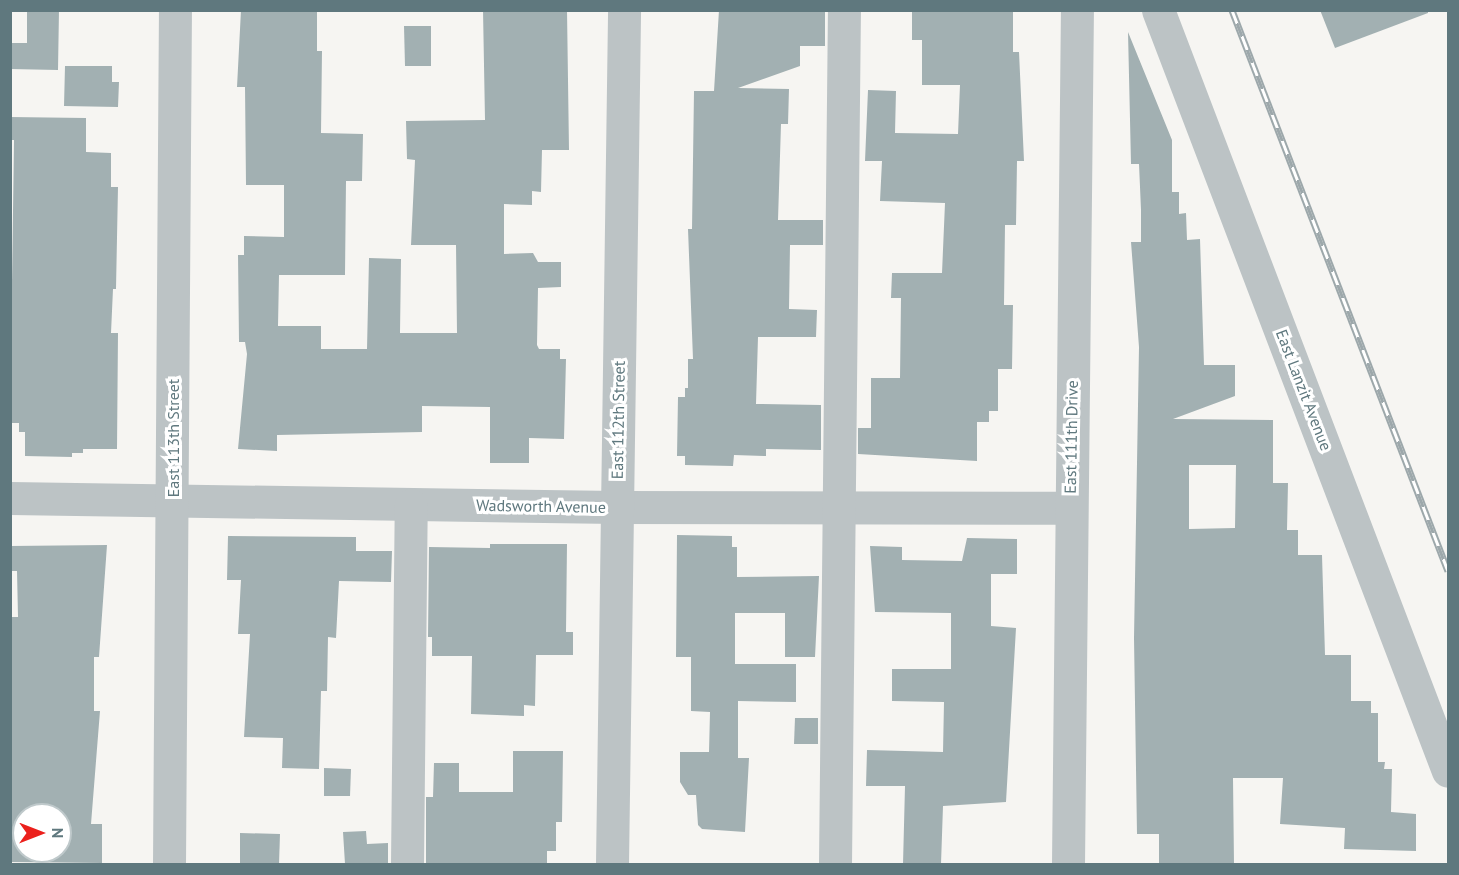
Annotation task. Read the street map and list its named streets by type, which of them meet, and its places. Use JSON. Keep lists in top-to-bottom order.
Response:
{
  "streets": {
    "street": [
      "East Lanzit Avenue",
      "East 112th Street",
      "East 111th Drive",
      "East 113th Street",
      "Wadsworth Avenue"
    ]
  },
  "crossings": [
    ["East 112th Street", "Wadsworth Avenue"],
    ["East 111th Drive", "Wadsworth Avenue"],
    ["East 113th Street", "Wadsworth Avenue"]
  ],
  "north": "right"
}
